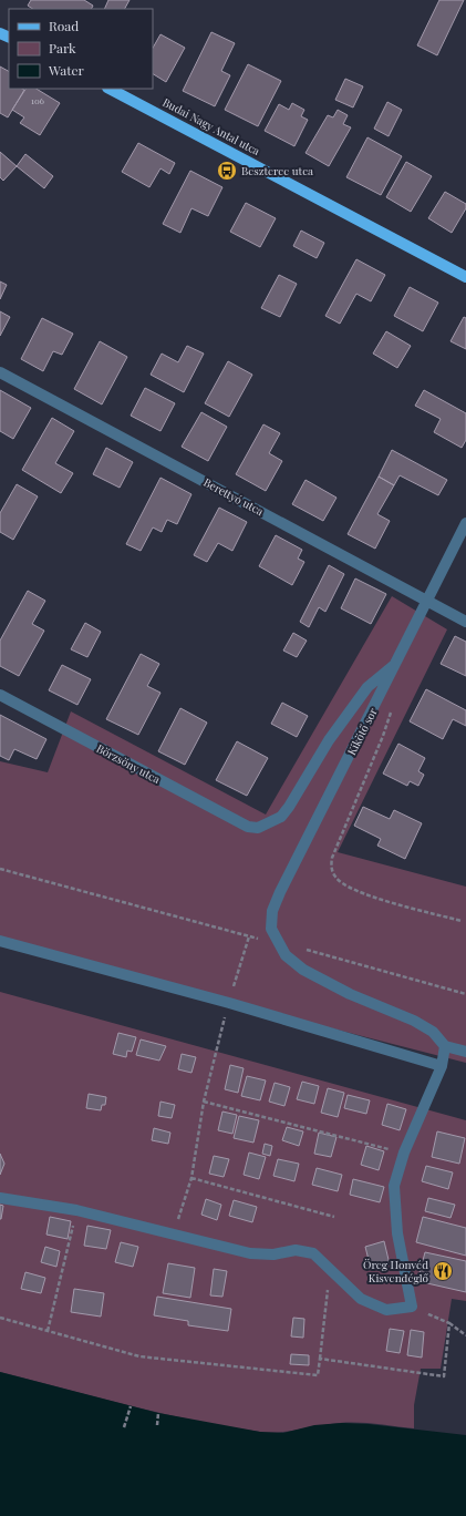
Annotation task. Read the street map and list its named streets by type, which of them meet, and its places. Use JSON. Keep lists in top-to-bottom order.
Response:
{
  "streets": {
    "main road": ["Budai Nagy Antal utca"],
    "street": ["Berettyó utca", "Kikötő sor", "Börzsöny utca"]
  },
  "crossings": [
    ["Berettyó utca", "Kikötő sor"],
    ["Kikötő sor", "Börzsöny utca"]
  ],
  "places": {
    "bus stop": ["Beszterce utca"],
    "restaurant": ["Öreg Honvéd Kisvendéglő"]
  },
  "house_numbers": ["106"],
  "legend": ["Road", "Park", "Water"]
}
